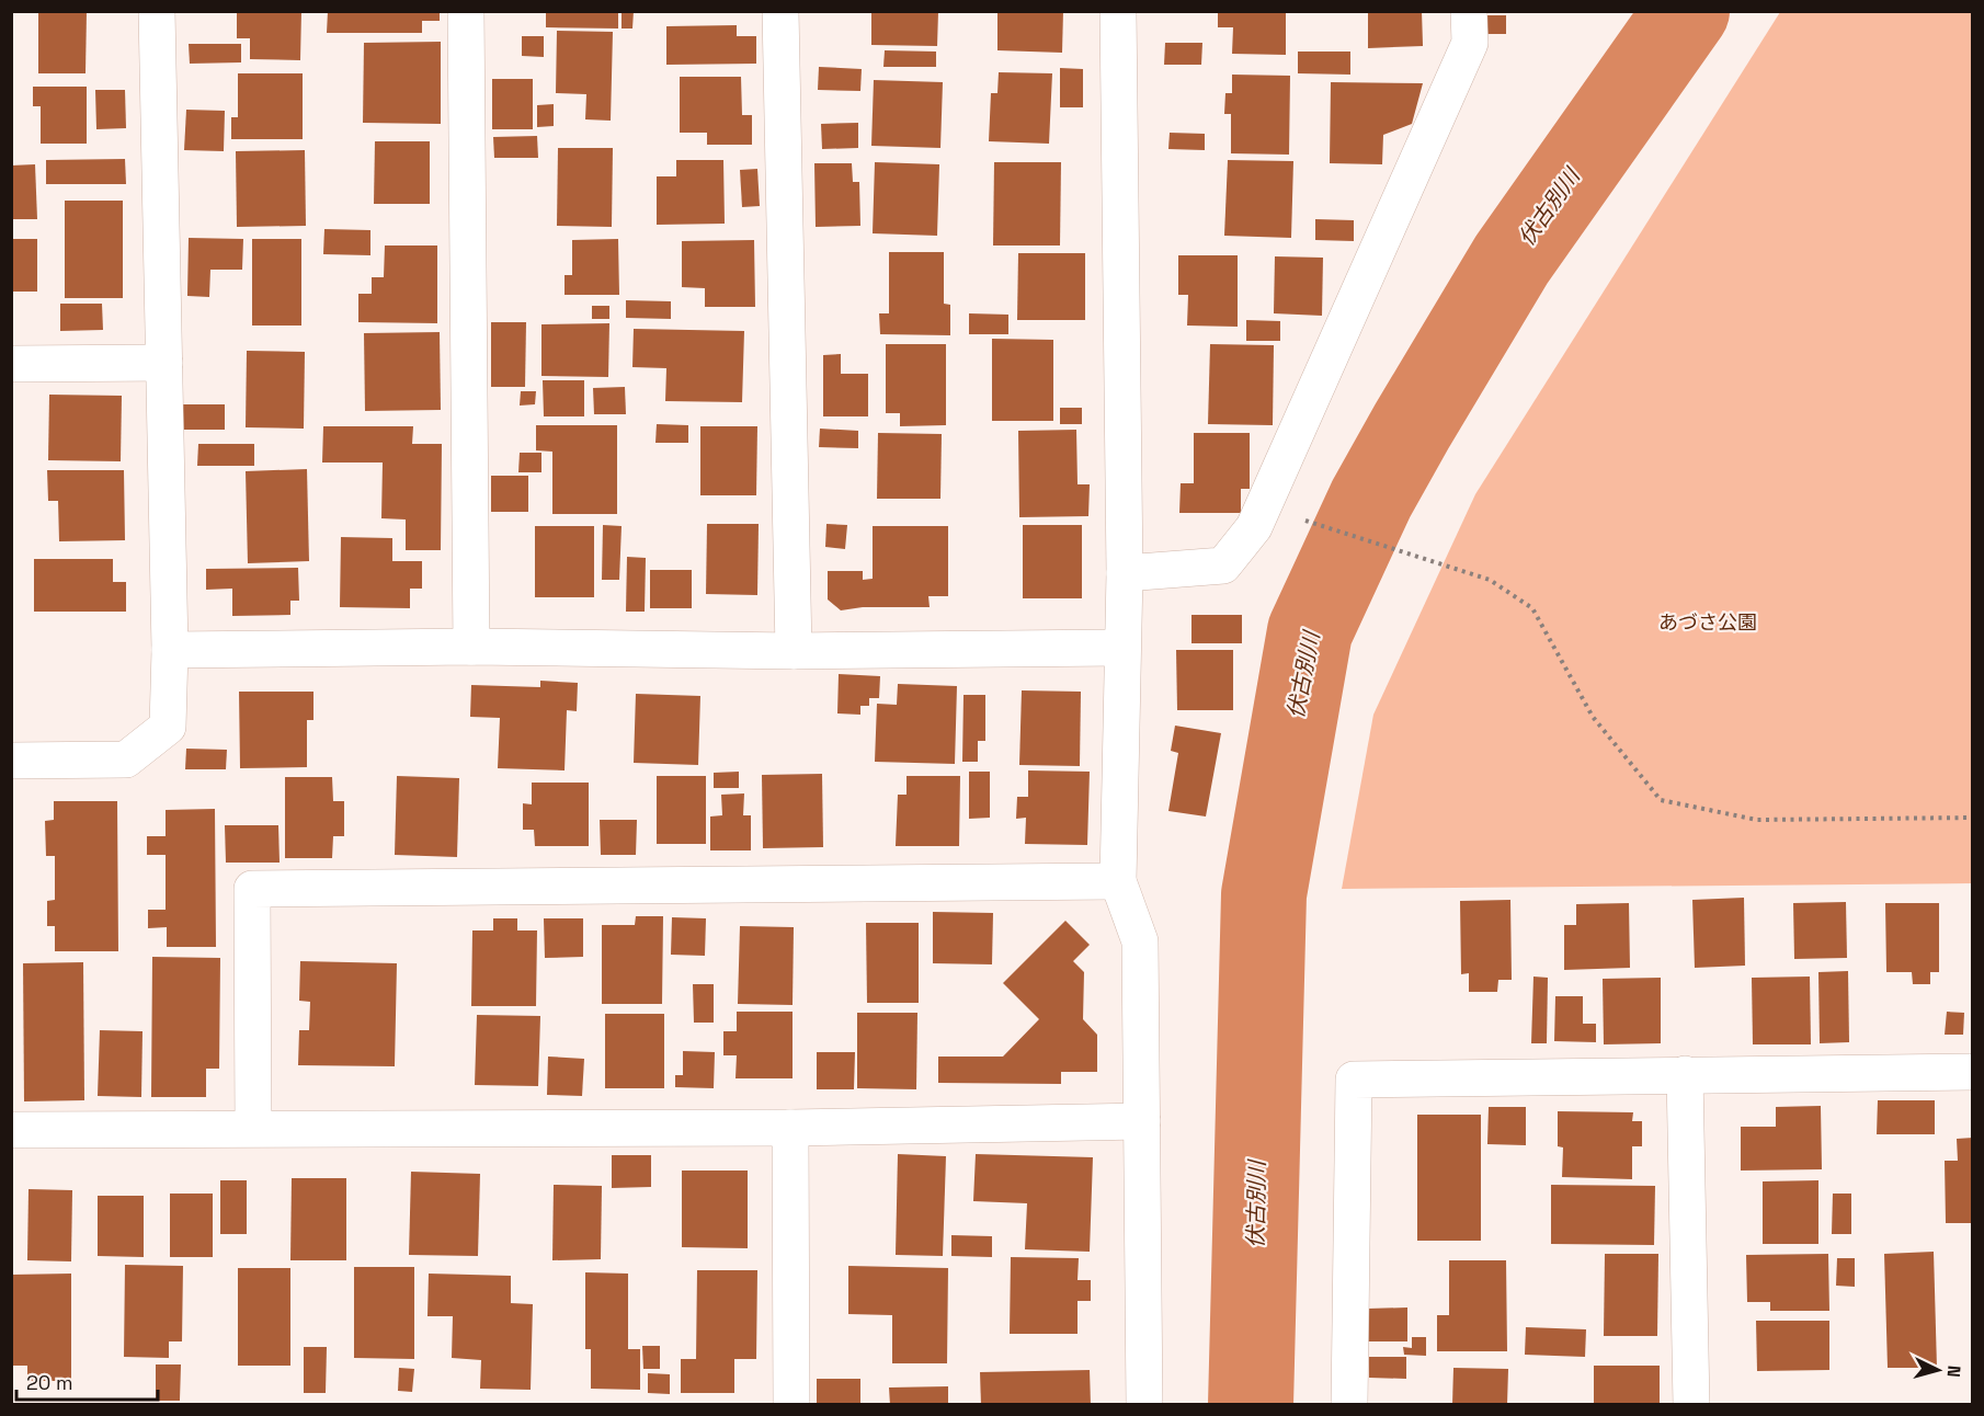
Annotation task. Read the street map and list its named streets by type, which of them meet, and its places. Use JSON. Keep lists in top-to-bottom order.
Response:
{
  "water": ["伏古別川"],
  "parks": ["あづさ公園"],
  "scale_bar": "20 m",
  "north": "right"
}
